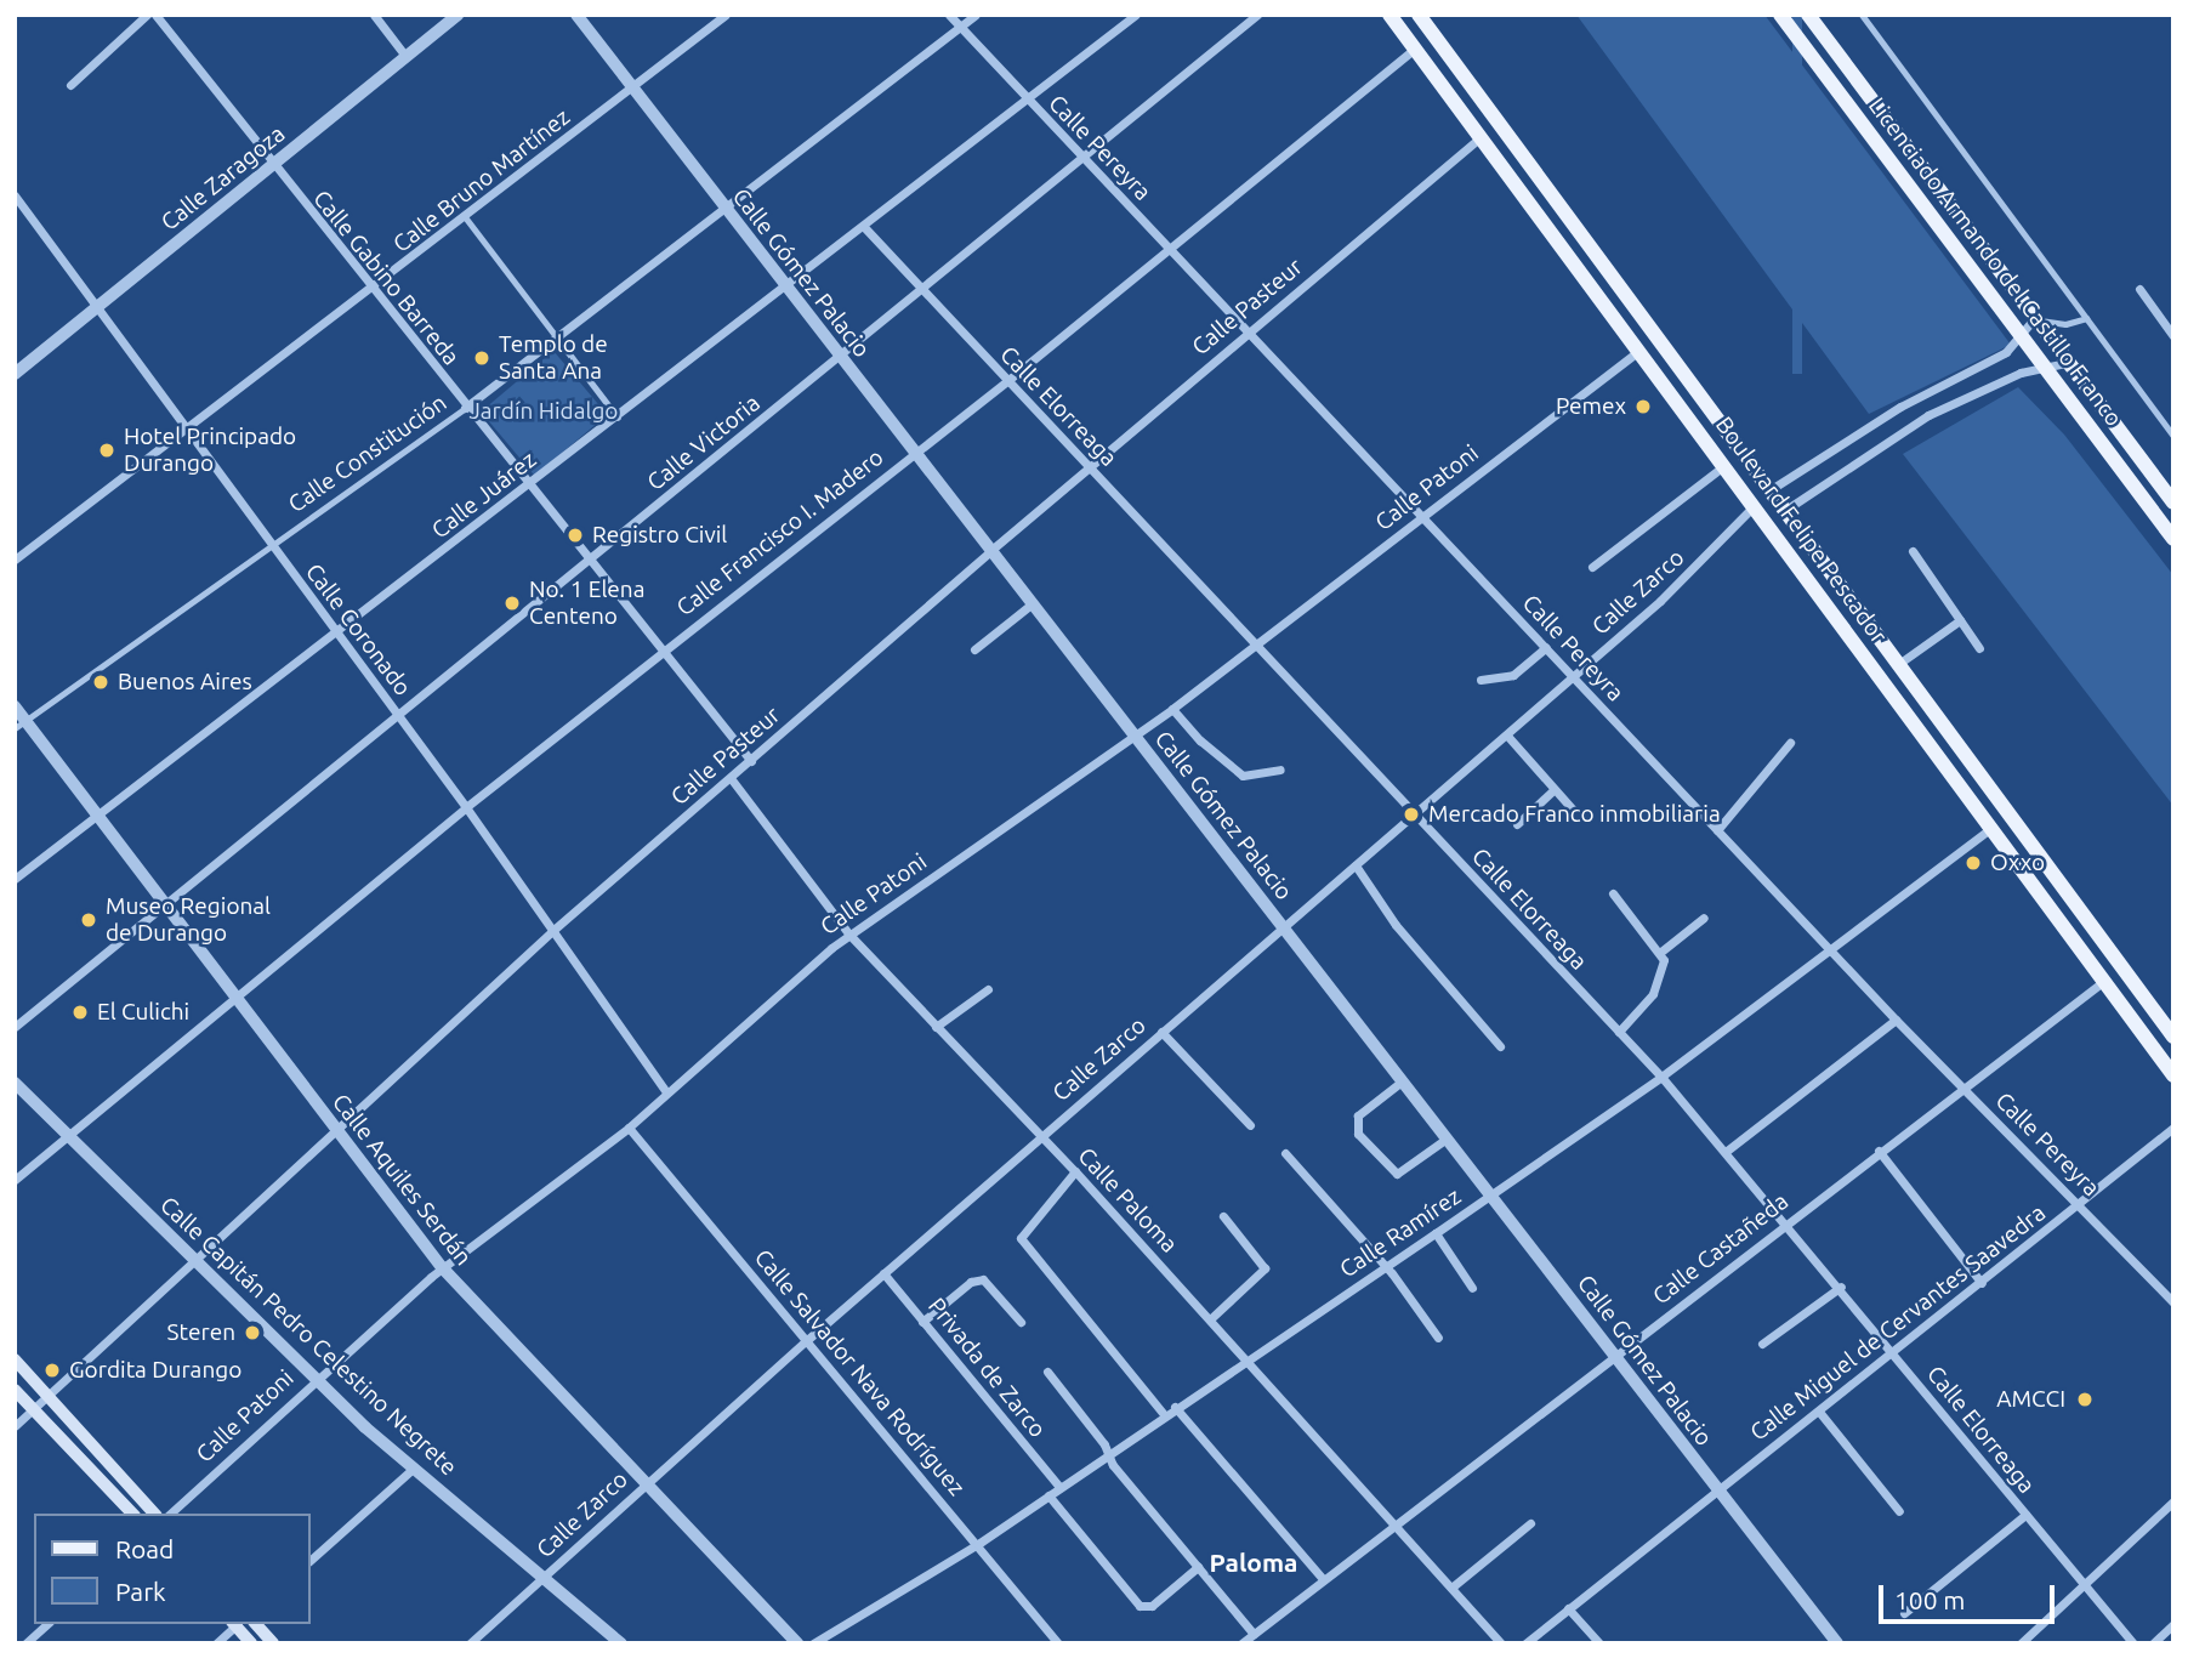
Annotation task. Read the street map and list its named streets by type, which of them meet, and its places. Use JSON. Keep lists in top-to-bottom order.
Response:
{
  "streets": {
    "main road": ["Licenciado Armando del Castillo Franco", "Boulevard Felipe Pescador"],
    "street": [
      "Calle Pereyra",
      "Calle Zaragoza",
      "Calle Bruno Martínez",
      "Calle Gómez Palacio",
      "Calle Gabino Barreda",
      "Calle Pasteur",
      "Calle Elorreaga",
      "Calle Victoria",
      "Calle Constitución",
      "Calle Patoni",
      "Calle Juárez",
      "Calle Francisco I. Madero",
      "Calle Zarco",
      "Calle Coronado",
      "Calle Aquiles Serdán",
      "Calle Paloma",
      "Calle Ramírez",
      "Calle Castañeda",
      "Calle Miguel de Cervantes Saavedra",
      "Calle Capitán Pedro Celestino Negrete",
      "Privada de Zarco",
      "Calle Salvador Nava Rodríguez"
    ]
  },
  "crossings": [
    ["Calle Pereyra", "Calle Pasteur"],
    ["Calle Pereyra", "Calle Victoria"],
    ["Calle Pereyra", "Calle Constitución"],
    ["Calle Pereyra", "Calle Patoni"],
    ["Calle Pereyra", "Calle Juárez"],
    ["Calle Pereyra", "Calle Francisco I. Madero"],
    ["Calle Pereyra", "Calle Zarco"],
    ["Calle Pereyra", "Calle Ramírez"],
    ["Calle Pereyra", "Calle Castañeda"],
    ["Calle Pereyra", "Calle Miguel de Cervantes Saavedra"],
    ["Calle Zaragoza", "Calle Gabino Barreda"],
    ["Calle Zaragoza", "Calle Coronado"],
    ["Calle Bruno Martínez", "Calle Gómez Palacio"],
    ["Calle Bruno Martínez", "Calle Gabino Barreda"],
    ["Calle Bruno Martínez", "Calle Coronado"],
    ["Calle Gómez Palacio", "Calle Pasteur"],
    ["Calle Gómez Palacio", "Calle Victoria"],
    ["Calle Gómez Palacio", "Calle Constitución"],
    ["Calle Gómez Palacio", "Calle Patoni"],
    ["Calle Gómez Palacio", "Calle Juárez"],
    ["Calle Gómez Palacio", "Calle Francisco I. Madero"],
    ["Calle Gómez Palacio", "Calle Zarco"],
    ["Calle Gómez Palacio", "Calle Ramírez"],
    ["Calle Gómez Palacio", "Calle Castañeda"],
    ["Calle Gómez Palacio", "Calle Miguel de Cervantes Saavedra"],
    ["Calle Gabino Barreda", "Calle Pasteur"],
    ["Calle Gabino Barreda", "Calle Victoria"],
    ["Calle Gabino Barreda", "Calle Constitución"],
    ["Calle Gabino Barreda", "Calle Juárez"],
    ["Calle Gabino Barreda", "Calle Francisco I. Madero"],
    ["Calle Pasteur", "Calle Elorreaga"],
    ["Calle Pasteur", "Boulevard Felipe Pescador"],
    ["Calle Pasteur", "Calle Coronado"],
    ["Calle Pasteur", "Calle Aquiles Serdán"],
    ["Calle Pasteur", "Calle Paloma"],
    ["Calle Pasteur", "Calle Capitán Pedro Celestino Negrete"],
    ["Calle Elorreaga", "Calle Victoria"],
    ["Calle Elorreaga", "Calle Patoni"],
    ["Calle Elorreaga", "Calle Juárez"],
    ["Calle Elorreaga", "Calle Francisco I. Madero"],
    ["Calle Elorreaga", "Calle Zarco"],
    ["Calle Elorreaga", "Calle Ramírez"],
    ["Calle Elorreaga", "Calle Castañeda"],
    ["Calle Elorreaga", "Calle Miguel de Cervantes Saavedra"],
    ["Calle Victoria", "Calle Coronado"],
    ["Calle Victoria", "Calle Aquiles Serdán"],
    ["Calle Constitución", "Calle Coronado"],
    ["Calle Constitución", "Calle Aquiles Serdán"],
    ["Calle Patoni", "Boulevard Felipe Pescador"],
    ["Calle Patoni", "Calle Coronado"],
    ["Calle Patoni", "Calle Aquiles Serdán"],
    ["Calle Patoni", "Calle Paloma"],
    ["Calle Patoni", "Calle Capitán Pedro Celestino Negrete"],
    ["Calle Patoni", "Calle Salvador Nava Rodríguez"],
    ["Calle Juárez", "Calle Coronado"],
    ["Calle Juárez", "Calle Aquiles Serdán"],
    ["Boulevard Felipe Pescador", "Calle Francisco I. Madero"],
    ["Boulevard Felipe Pescador", "Calle Zarco"],
    ["Boulevard Felipe Pescador", "Calle Ramírez"],
    ["Boulevard Felipe Pescador", "Calle Castañeda"],
    ["Calle Francisco I. Madero", "Calle Coronado"],
    ["Calle Francisco I. Madero", "Calle Aquiles Serdán"],
    ["Calle Francisco I. Madero", "Calle Capitán Pedro Celestino Negrete"],
    ["Calle Zarco", "Calle Aquiles Serdán"],
    ["Calle Zarco", "Calle Paloma"],
    ["Calle Zarco", "Calle Capitán Pedro Celestino Negrete"],
    ["Calle Zarco", "Privada de Zarco"],
    ["Calle Zarco", "Calle Salvador Nava Rodríguez"],
    ["Calle Paloma", "Calle Ramírez"],
    ["Calle Paloma", "Calle Castañeda"],
    ["Calle Ramírez", "Privada de Zarco"],
    ["Calle Ramírez", "Calle Salvador Nava Rodríguez"]
  ],
  "districts": ["Paloma"],
  "parks": ["Jardín Hidalgo"],
  "places": [
    "Templo de Santa Ana",
    "Pemex",
    "Hotel Principado Durango",
    "Registro Civil",
    "No. 1 Elena Centeno",
    "Buenos Aires",
    "Mercado Franco inmobiliaria",
    "Oxxo",
    "Museo Regional de Durango",
    "El Culichi",
    "Steren",
    "Gordita Durango",
    "AMCCI"
  ],
  "legend": ["Road", "Park"],
  "scale_bar": "100 m"
}
